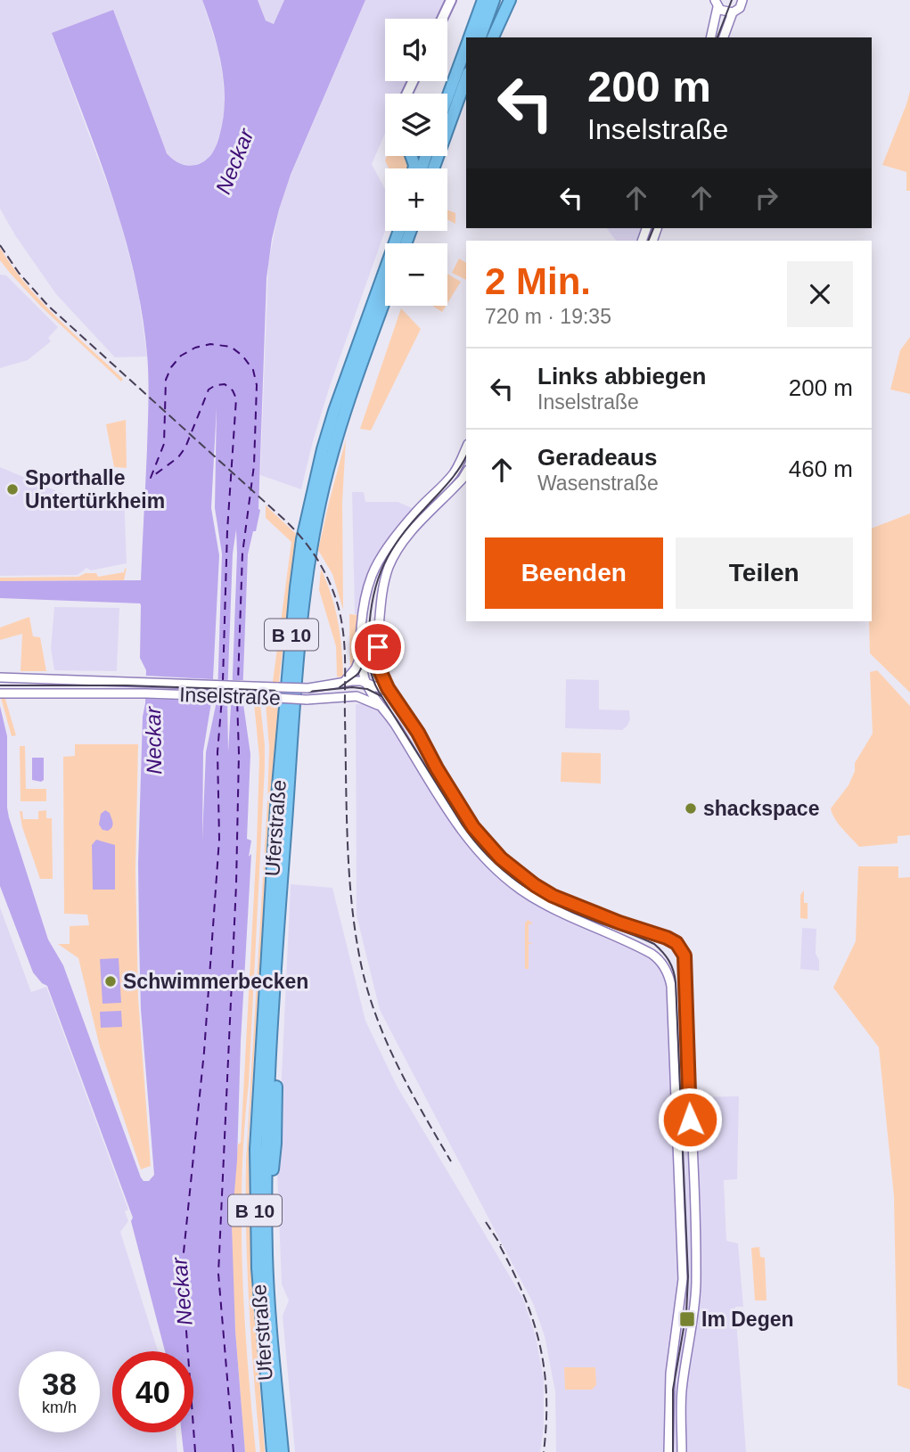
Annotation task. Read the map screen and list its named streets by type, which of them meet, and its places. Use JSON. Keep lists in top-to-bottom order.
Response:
{
  "streets": {
    "highway": ["B 10", "Uferstraße"],
    "street": ["Inselstraße"]
  },
  "water": ["Neckar"],
  "places": {
    "other": ["Sporthalle Untertürkheim", "shackspace", "Schwimmerbecken"],
    "transit": ["Im Degen"]
  },
  "page": {
    "map_buttons": ["+", "−"],
    "turn": ["200 m", "Inselstraße"],
    "heading": ["2 Min.", "720 m · 19:35"],
    "list": [
      {
        "name": "Links abbiegen",
        "note": "Inselstraße",
        "value": "200 m"
      },
      {
        "name": "Geradeaus",
        "note": "Wasenstraße",
        "value": "460 m"
      }
    ],
    "buttons": ["Beenden", "Teilen"],
    "speed": "38 km/h",
    "limit": "40"
  }
}
